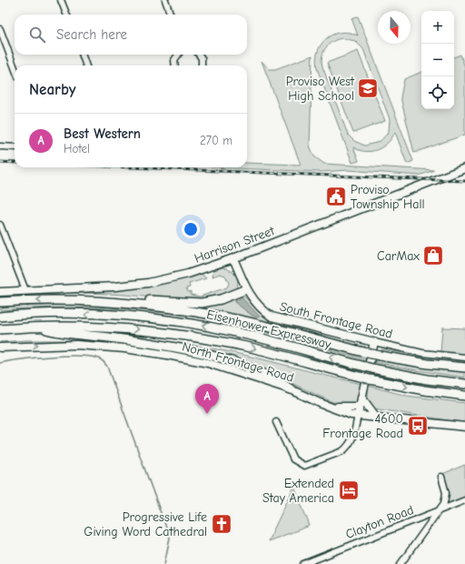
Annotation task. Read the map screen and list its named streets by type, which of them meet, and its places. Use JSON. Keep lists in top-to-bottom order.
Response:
{
  "streets": {
    "highway": ["Eisenhower Expressway"],
    "main road": ["Harrison Street", "South Frontage Road", "North Frontage Road"],
    "street": ["Clayton Road"]
  },
  "crossings": [
    ["Harrison Street", "South Frontage Road"]
  ],
  "one_way": ["North Frontage Road"],
  "places": {
    "school or university": ["Proviso West High School"],
    "public building": ["Proviso Township Hall"],
    "shop": ["CarMax"],
    "bus stop": ["4600 Frontage Road"],
    "hotel": ["Extended Stay America"],
    "church": ["Progressive Life Giving Word Cathedral"]
  },
  "north": "bottom",
  "page": {
    "map_buttons": ["+", "−"],
    "search": "Search here",
    "heading": "Nearby",
    "list": [
      {
        "mark": "A",
        "name": "Best Western",
        "note": "Hotel",
        "value": "270 m"
      }
    ],
    "pins": "A"
  }
}
